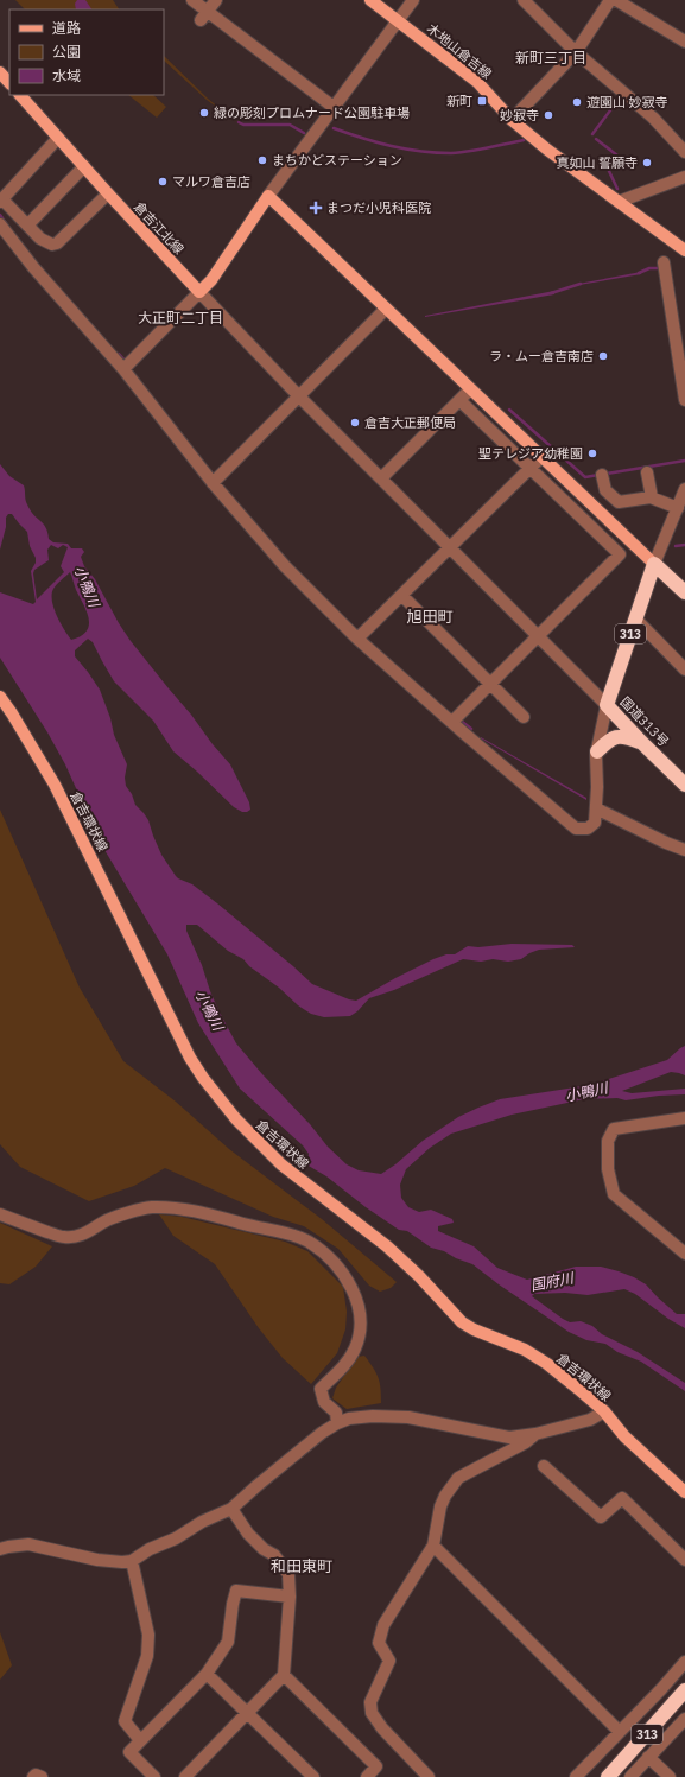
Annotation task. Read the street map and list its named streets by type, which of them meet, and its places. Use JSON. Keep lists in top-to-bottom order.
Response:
{
  "streets": {
    "highway": ["313", "国道313号"],
    "main road": ["木地山倉吉線", "倉吉江北線", "倉吉環状線"]
  },
  "districts": [
    "新町三丁目",
    "大正町二丁目",
    "旭田町",
    "和田東町"
  ],
  "water": ["小鴨川", "国府川"],
  "places": {
    "transit": ["新町"],
    "other": [
      "遊園山 妙寂寺",
      "緑の彫刻プロムナード公園駐車場",
      "妙寂寺",
      "まちかどステーション",
      "真如山 誓願寺",
      "マルワ倉吉店",
      "ラ・ムー倉吉南店",
      "倉吉大正郵便局",
      "聖テレジア幼稚園"
    ],
    "health": ["まつだ小児科医院"]
  },
  "legend": ["道路", "公園", "水域"]
}
